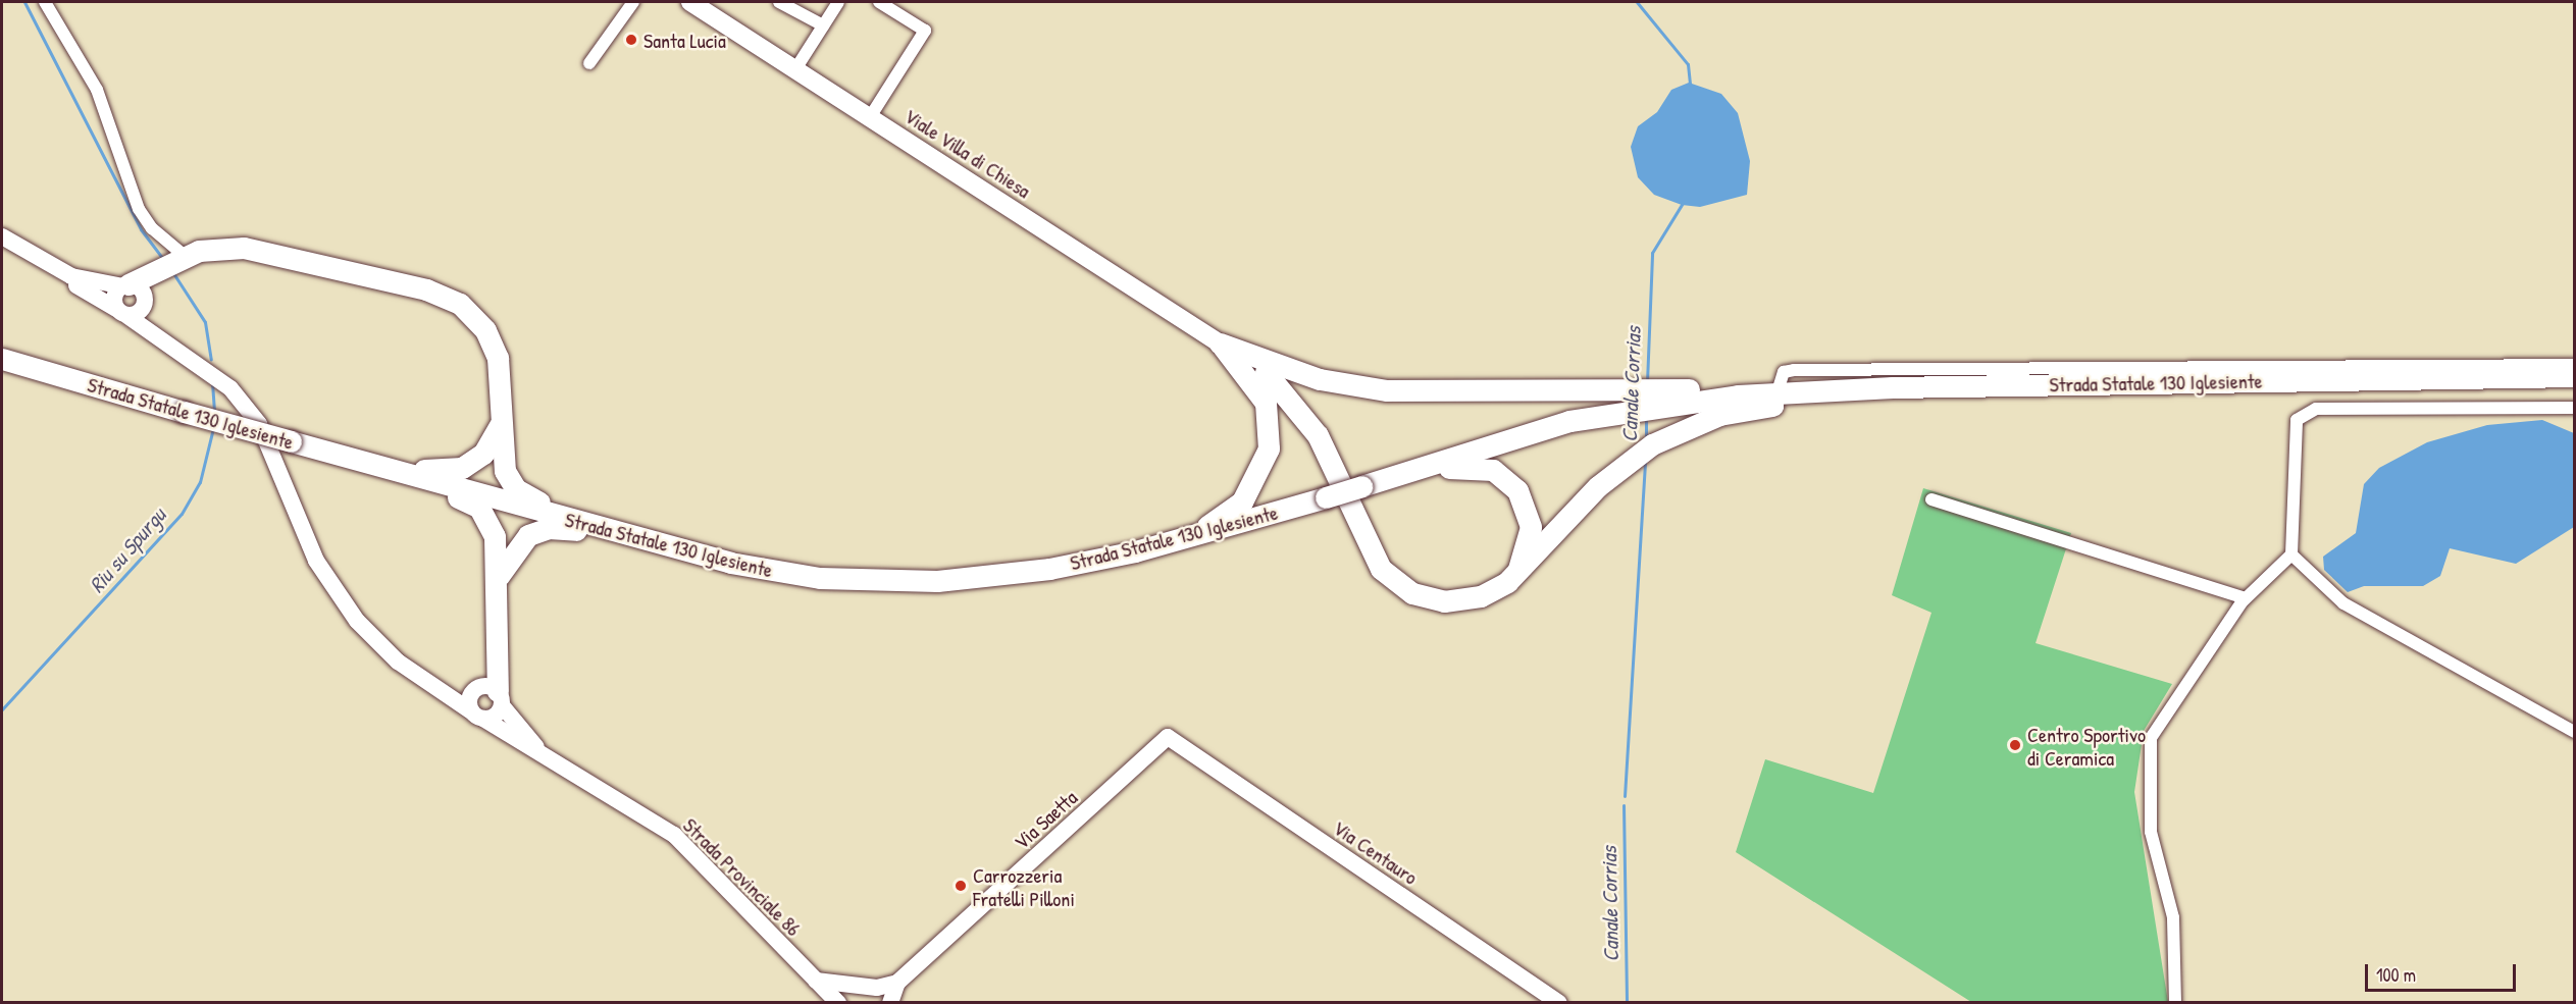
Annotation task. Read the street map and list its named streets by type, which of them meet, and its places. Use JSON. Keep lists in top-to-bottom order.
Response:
{
  "streets": {
    "highway": ["Strada Statale 130 Iglesiente"],
    "main road": ["Viale Villa di Chiesa"],
    "street": ["Via Saetta", "Via Centauro", "Strada Provinciale 86"]
  },
  "crossings": [
    ["Via Saetta", "Via Centauro"],
    ["Via Saetta", "Strada Provinciale 86"]
  ],
  "water": ["Canale Corrias", "Riu su Spurgu"],
  "places": ["Santa Lucia", "Centro Sportivo di Ceramica", "Carrozzeria Fratelli Pilloni"],
  "scale_bar": "100 m"
}
